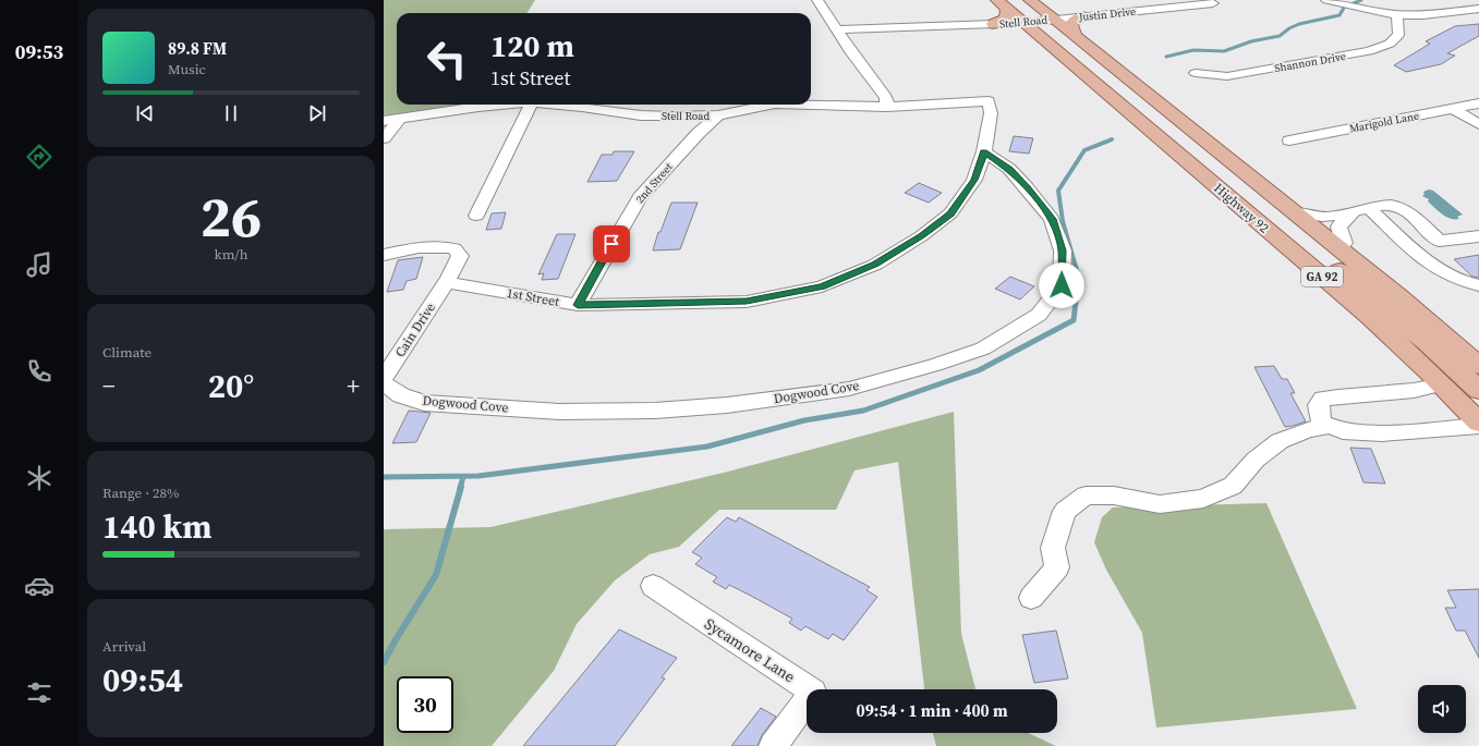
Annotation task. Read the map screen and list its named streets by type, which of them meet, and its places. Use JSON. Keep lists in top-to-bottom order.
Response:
{
  "streets": {
    "main road": ["Highway 92", "GA 92"],
    "street": [
      "Justin Drive",
      "Stell Road",
      "Shannon Drive",
      "Marigold Lane",
      "2nd Street",
      "1st Street",
      "Cain Drive",
      "Dogwood Cove",
      "Sycamore Lane"
    ]
  },
  "crossings": [
    ["Justin Drive", "Stell Road"],
    ["Justin Drive", "GA 92"],
    ["Stell Road", "2nd Street"],
    ["Stell Road", "Highway 92"],
    ["Stell Road", "GA 92"],
    ["Stell Road", "1st Street"],
    ["2nd Street", "1st Street"],
    ["Highway 92", "GA 92"],
    ["1st Street", "Cain Drive"],
    ["1st Street", "Dogwood Cove"]
  ],
  "page": {
    "tabs": "09:53",
    "turn": ["120 m", "1st Street"],
    "song": ["89.8 FM", "Music"],
    "tile": [
      ["26", "km/h"],
      "Climate",
      ["Range · 28%", "140 km"],
      ["Arrival", "09:54"]
    ],
    "heat": ["−", "20°", "+"],
    "limit": "30",
    "trip": "09:54 · 1 min · 400 m"
  }
}
